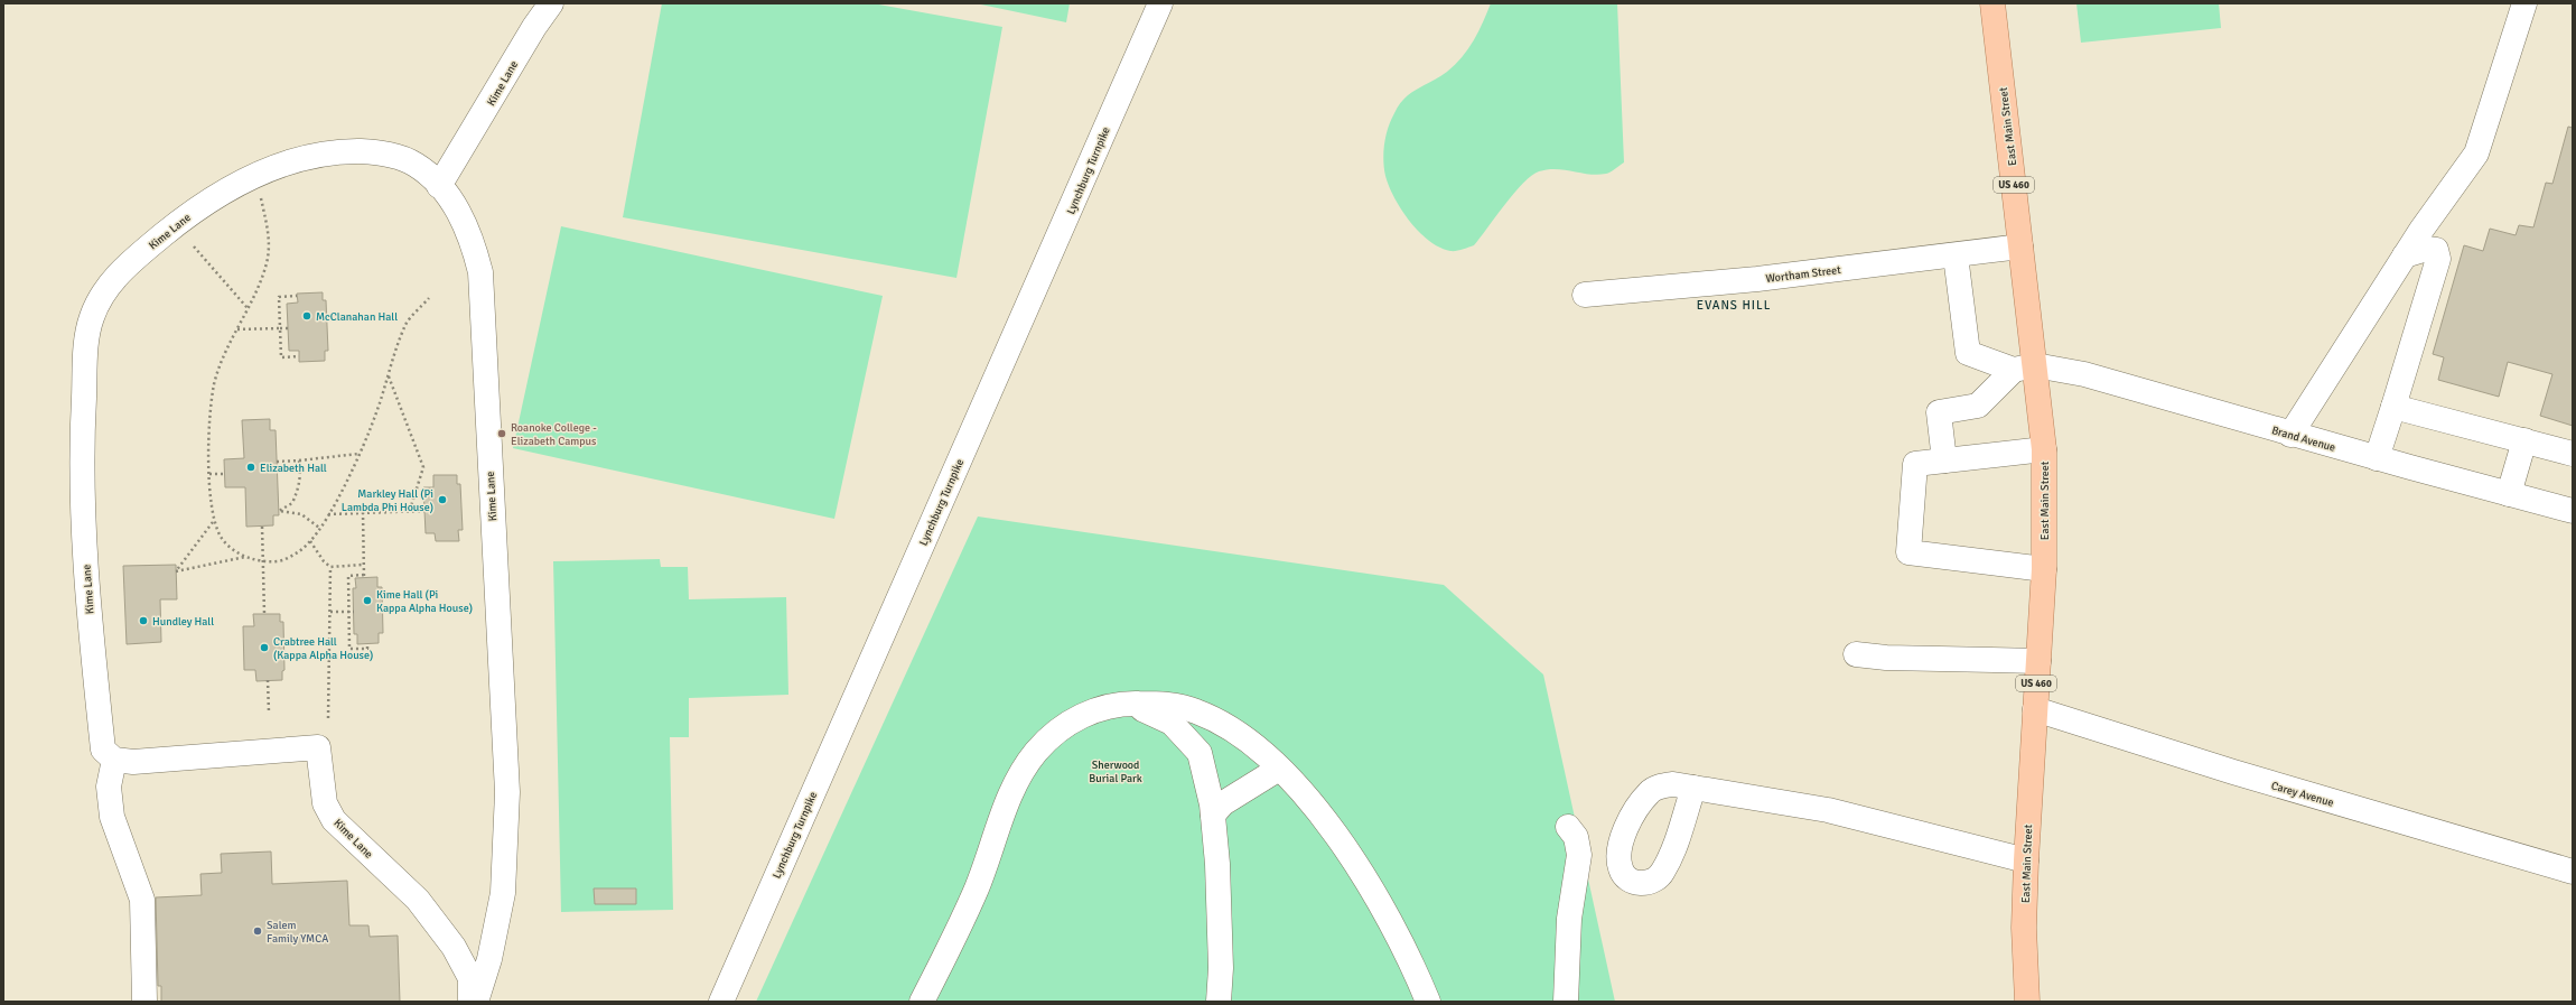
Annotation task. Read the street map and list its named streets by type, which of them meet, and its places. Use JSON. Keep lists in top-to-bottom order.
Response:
{
  "streets": {
    "main road": ["East Main Street", "US 460"],
    "street": [
      "Kime Lane",
      "Lynchburg Turnpike",
      "Wortham Street",
      "Brand Avenue",
      "Carey Avenue"
    ]
  },
  "crossings": [
    ["East Main Street", "Wortham Street"],
    ["East Main Street", "Brand Avenue"],
    ["East Main Street", "Carey Avenue"],
    ["Wortham Street", "Brand Avenue"]
  ],
  "districts": ["EVANS HILL"],
  "parks": ["Sherwood Burial Park"],
  "places": [
    "McClanahan Hall",
    "Roanoke College - Elizabeth Campus",
    "Elizabeth Hall",
    "Markley Hall (Pi Lambda Phi House)",
    "Kime Hall (Pi Kappa Alpha House)",
    "Hundley Hall",
    "Crabtree Hall (Kappa Alpha House)",
    "Salem Family YMCA"
  ]
}
